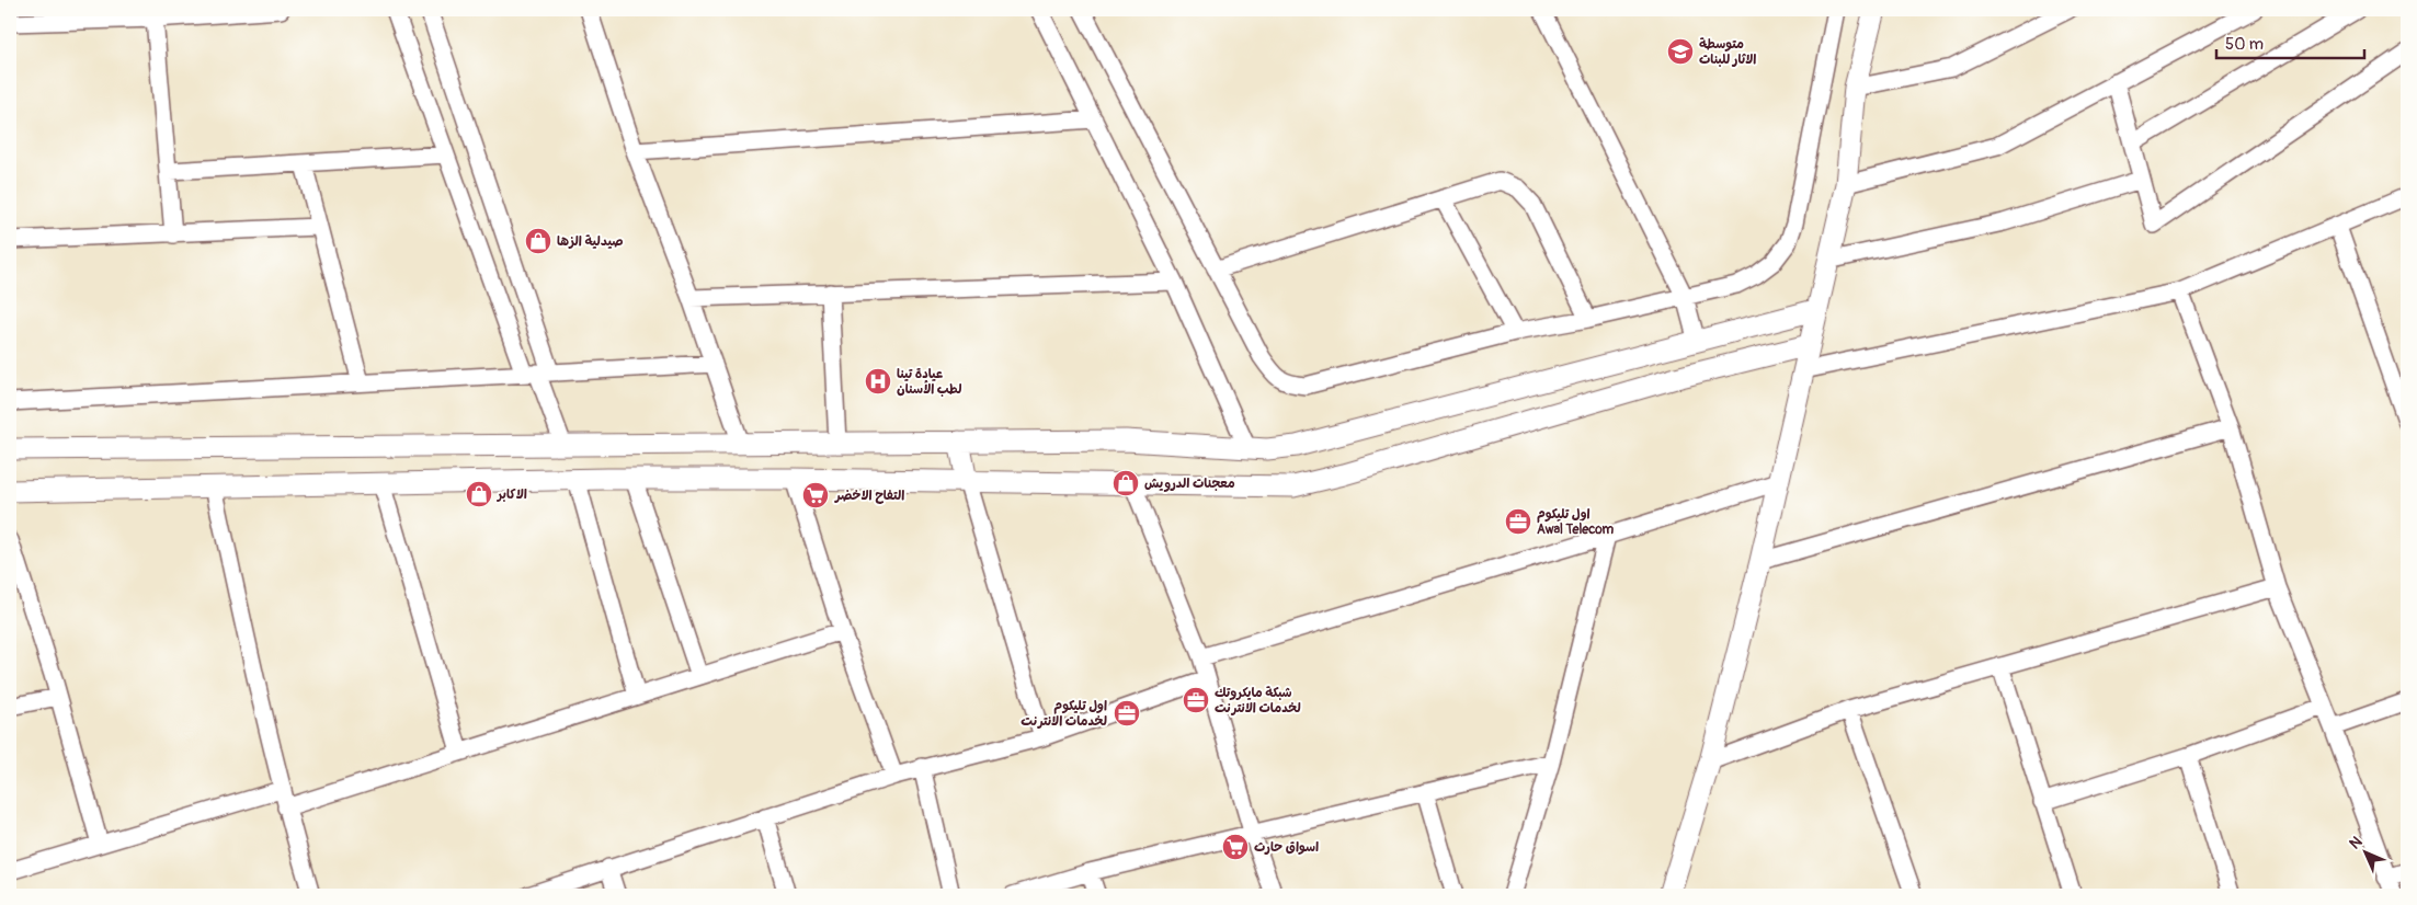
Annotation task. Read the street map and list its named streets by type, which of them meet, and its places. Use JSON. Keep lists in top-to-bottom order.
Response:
{
  "places": {
    "school or university": ["متوسطة الاثار للبنات"],
    "shop": ["صيدلية الزها", "معجنات الدرويش", "الاكابر"],
    "hospital": ["عيادة تينا لطب الأسنان"],
    "supermarket": ["التفاح الاخضر", "اسواق حارث"],
    "office": ["اول تليكوم Awal Telecom", "شبكة مايكروتك لخدمات الانترنت", "اول تليكوم لخدمات الانترنت"]
  },
  "scale_bar": "50 m",
  "north": "top left"
}
